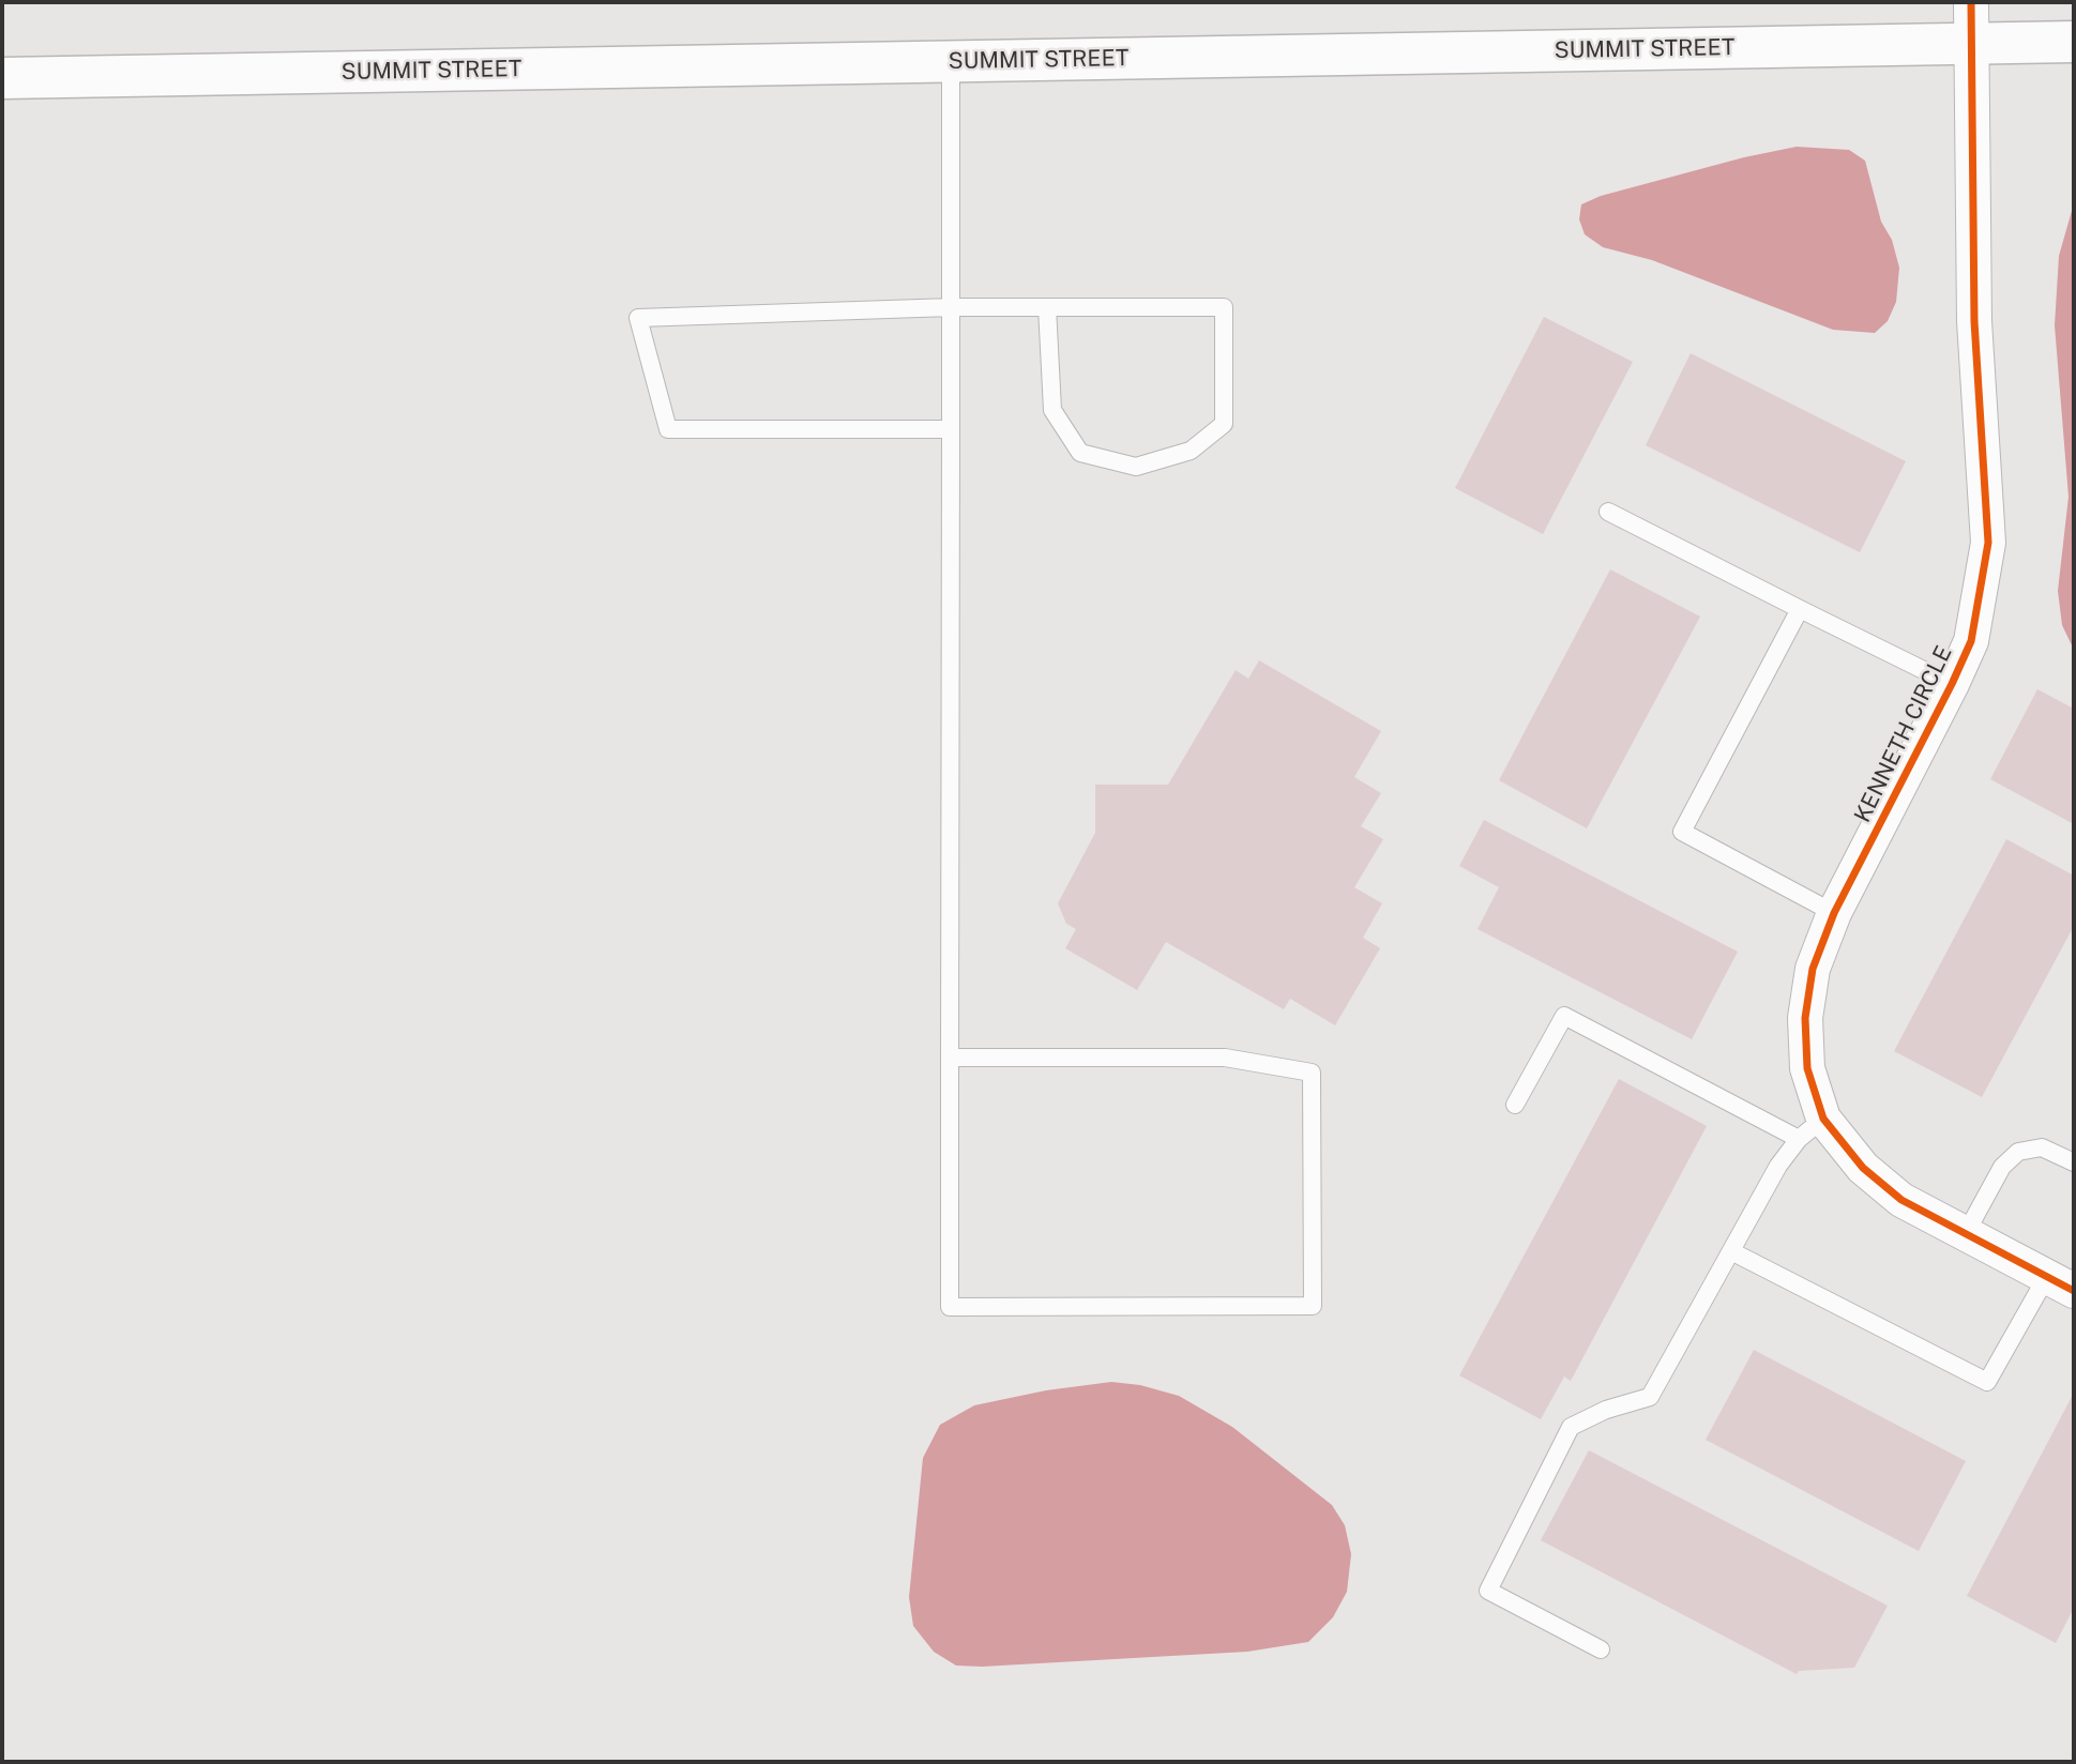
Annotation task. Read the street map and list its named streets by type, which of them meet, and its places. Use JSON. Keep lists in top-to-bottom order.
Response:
{
  "streets": {
    "main road": ["SUMMIT STREET"],
    "street": ["KENNETH CIRCLE"]
  },
  "crossings": [
    ["SUMMIT STREET", "KENNETH CIRCLE"]
  ]
}
